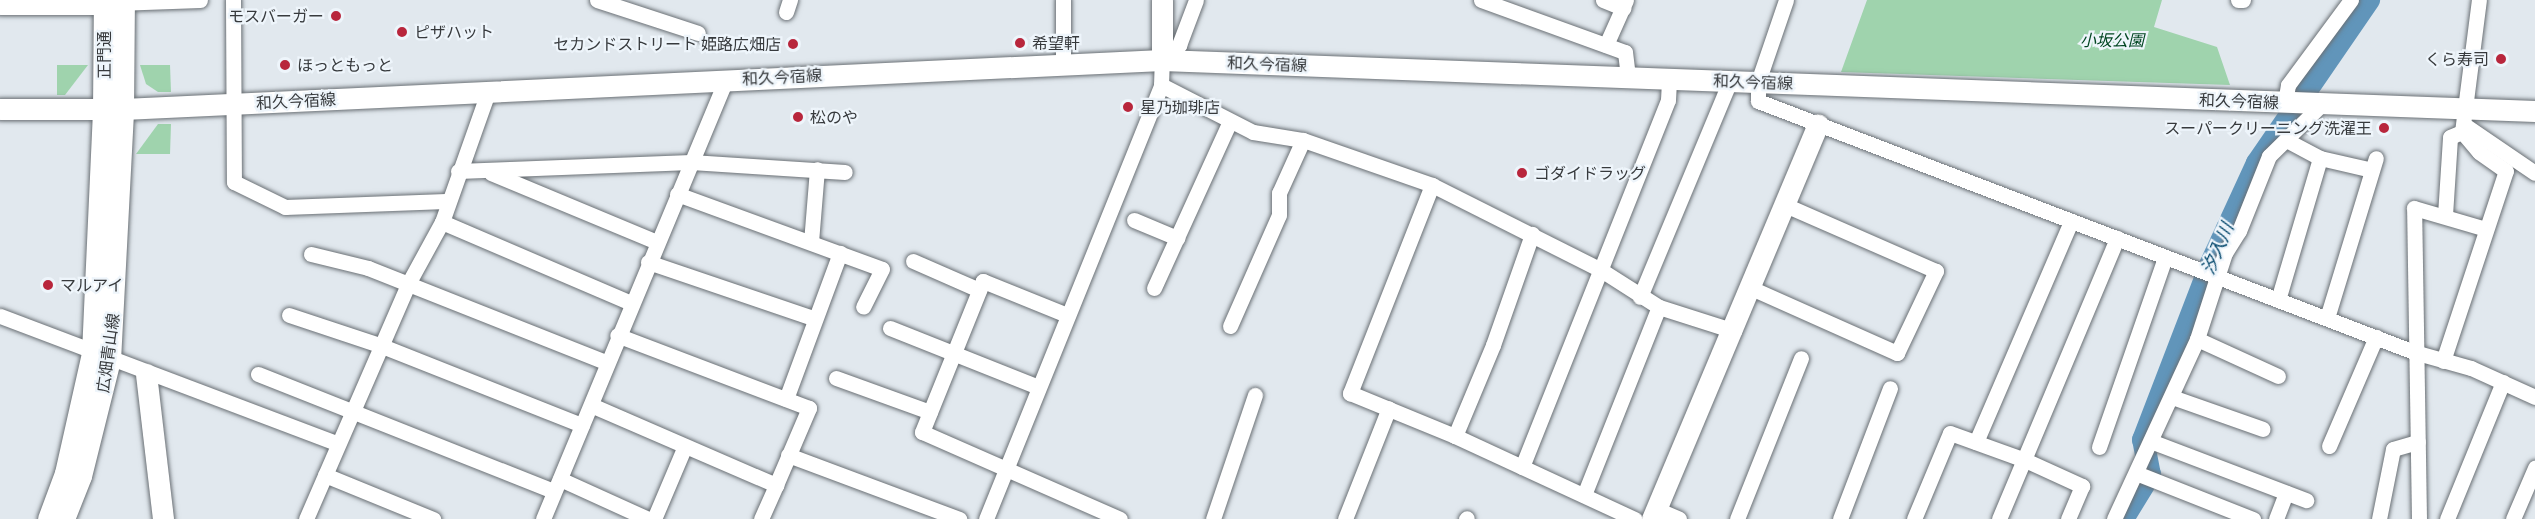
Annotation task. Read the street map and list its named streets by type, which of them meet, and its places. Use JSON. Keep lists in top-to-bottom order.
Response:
{
  "streets": {
    "main road": ["正門通", "和久今宿線", "広畑青山線"]
  },
  "crossings": [
    ["正門通", "和久今宿線"],
    ["正門通", "広畑青山線"],
    ["和久今宿線", "広畑青山線"]
  ],
  "water": ["汐入川"],
  "parks": ["小坂公園"],
  "places": [
    "モスバーガー",
    "ピザハット",
    "希望軒",
    "セカンドストリート 姫路広畑店",
    "くら寿司",
    "ほっともっと",
    "星乃珈琲店",
    "松のや",
    "スーパークリーニング洗濯王",
    "ゴダイドラッグ",
    "マルアイ"
  ]
}
